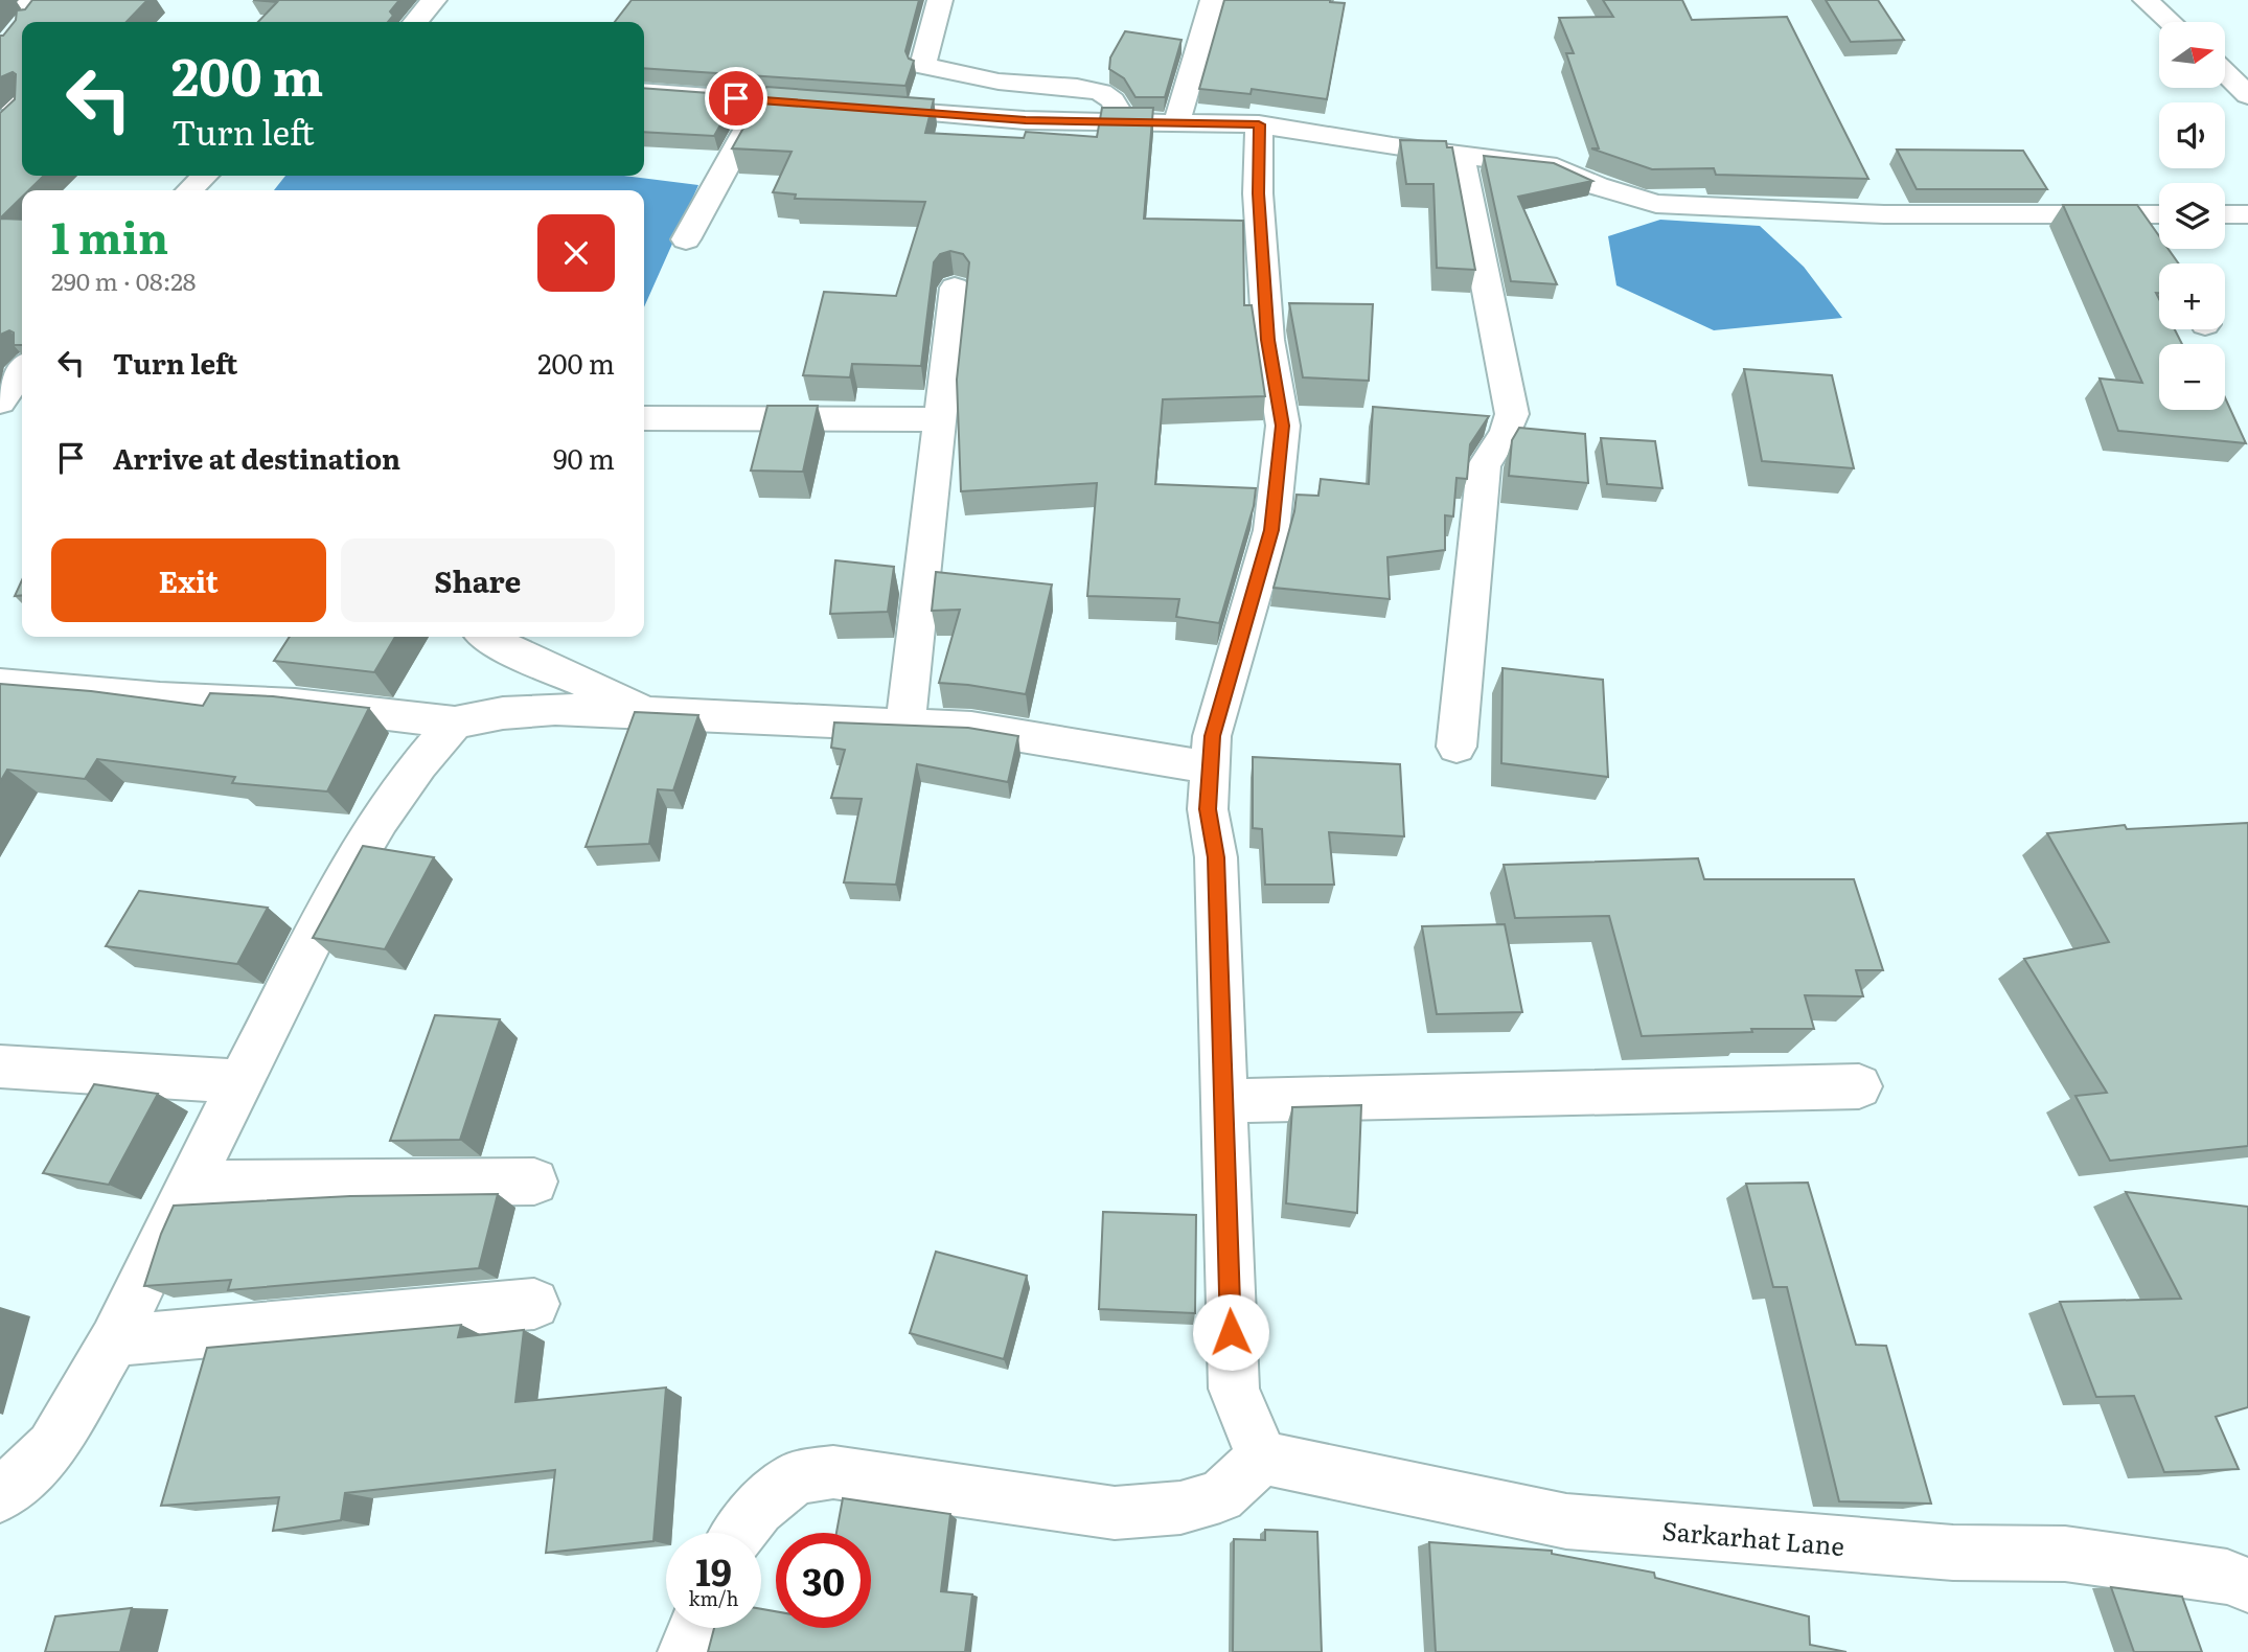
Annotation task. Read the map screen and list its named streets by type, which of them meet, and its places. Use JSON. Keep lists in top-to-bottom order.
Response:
{
  "streets": {
    "street": ["Sarkarhat Lane"]
  },
  "north": "right",
  "page": {
    "map_buttons": ["+", "−"],
    "turn": ["200 m", "Turn left"],
    "heading": ["1 min", "290 m · 08:28"],
    "list": [
      {
        "name": "Turn left",
        "value": "200 m"
      },
      {
        "name": "Arrive at destination",
        "value": "90 m"
      }
    ],
    "buttons": ["Exit", "Share"],
    "speed": "19 km/h",
    "limit": "30"
  }
}
